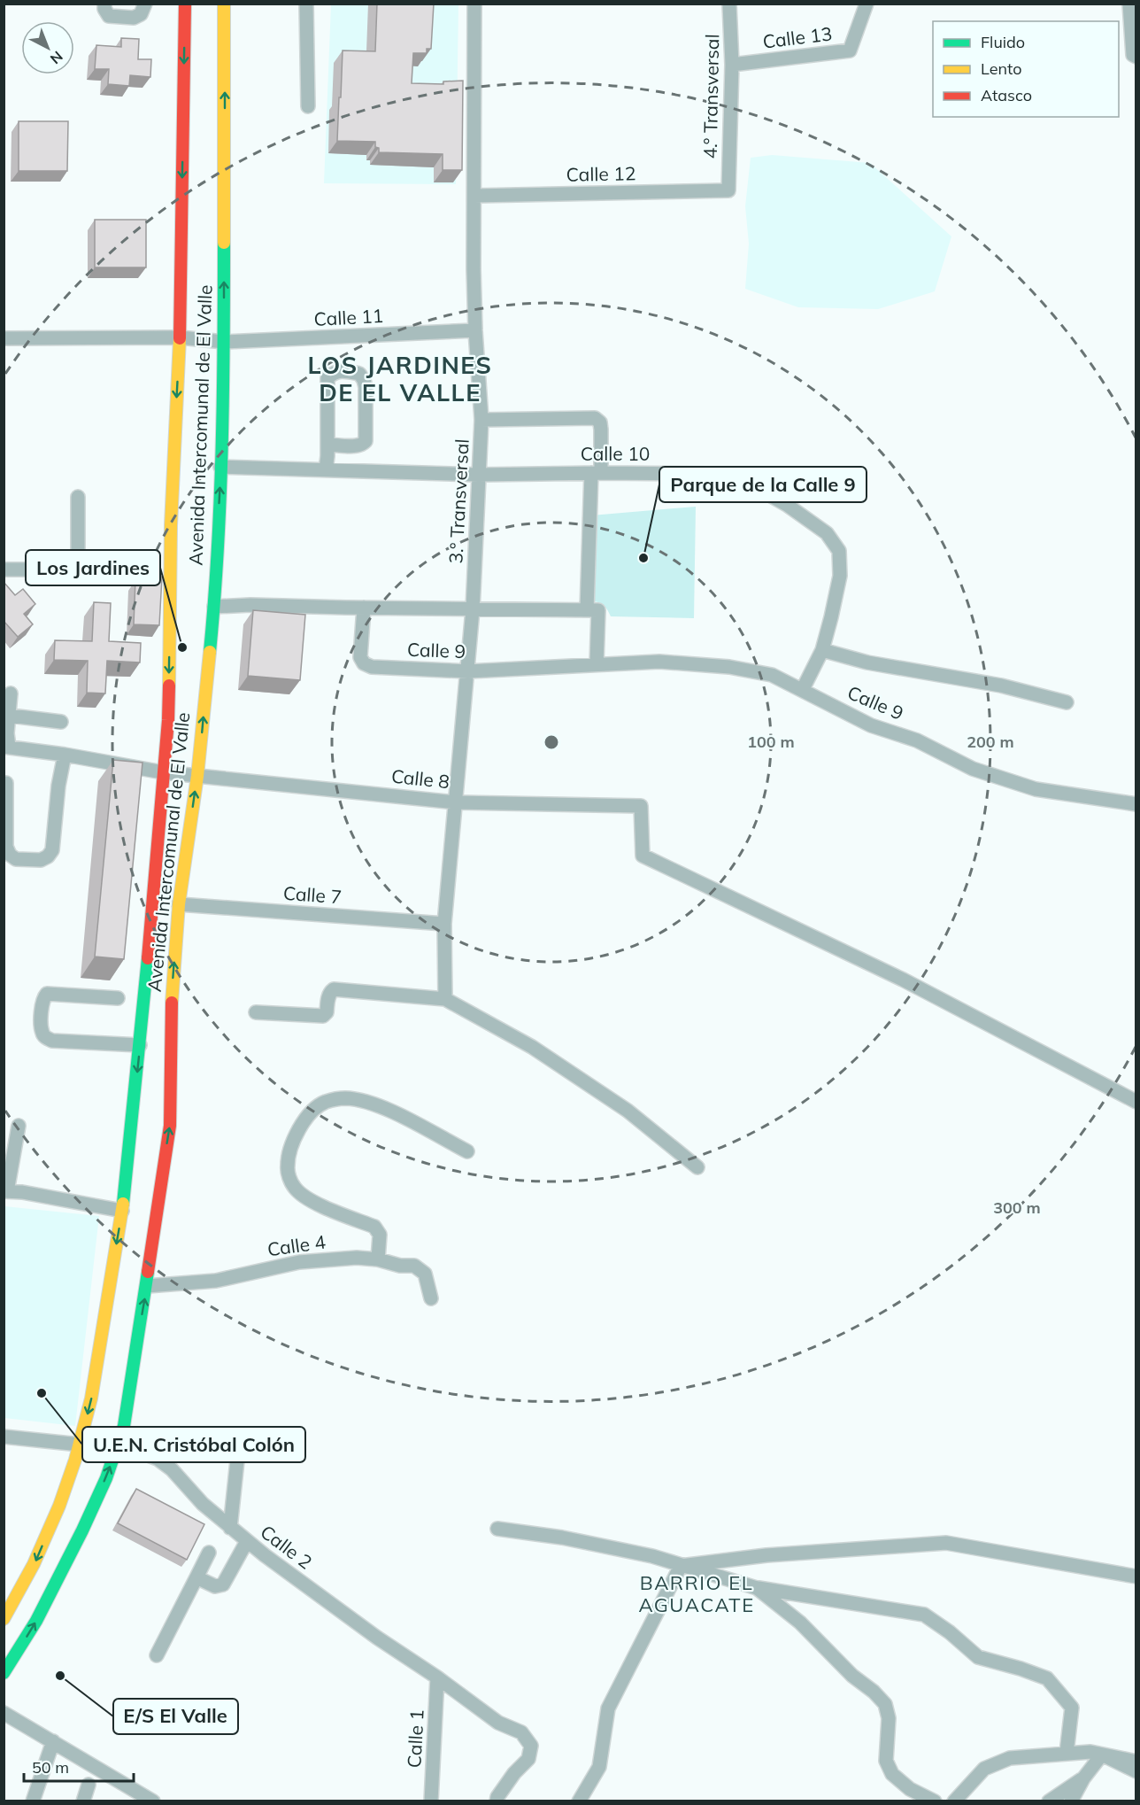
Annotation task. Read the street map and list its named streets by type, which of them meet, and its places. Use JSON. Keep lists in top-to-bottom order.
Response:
{
  "streets": {
    "main road": ["Avenida Intercomunal de El Valle"],
    "street": [
      "Calle 13",
      "4.° Transversal",
      "Calle 12",
      "Calle 11",
      "Calle 10",
      "3.° Transversal",
      "Calle 9",
      "Calle 8",
      "Calle 7",
      "Calle 4",
      "Calle 2",
      "Calle 1"
    ]
  },
  "crossings": [
    ["Calle 13", "4.° Transversal"],
    ["4.° Transversal", "Calle 12"],
    ["Calle 12", "3.° Transversal"],
    ["Calle 11", "Avenida Intercomunal de El Valle"],
    ["Calle 11", "3.° Transversal"],
    ["Avenida Intercomunal de El Valle", "Calle 10"],
    ["Avenida Intercomunal de El Valle", "Calle 8"],
    ["Avenida Intercomunal de El Valle", "Calle 7"],
    ["Avenida Intercomunal de El Valle", "Calle 4"],
    ["Avenida Intercomunal de El Valle", "Calle 2"],
    ["Calle 10", "3.° Transversal"],
    ["Calle 10", "Calle 9"],
    ["3.° Transversal", "Calle 9"],
    ["3.° Transversal", "Calle 8"],
    ["3.° Transversal", "Calle 7"],
    ["Calle 2", "Calle 1"]
  ],
  "districts": ["LOS JARDINES DE EL VALLE", "BARRIO EL AGUACATE"],
  "places": [
    "Parque de la Calle 9",
    "Los Jardines",
    "U.E.N. Cristóbal Colón",
    "E/S El Valle"
  ],
  "legend": ["Fluido", "Lento", "Atasco"],
  "scale_bar": "50 m",
  "north": "bottom right",
  "rings": ["100 m", "200 m", "300 m"]
}
